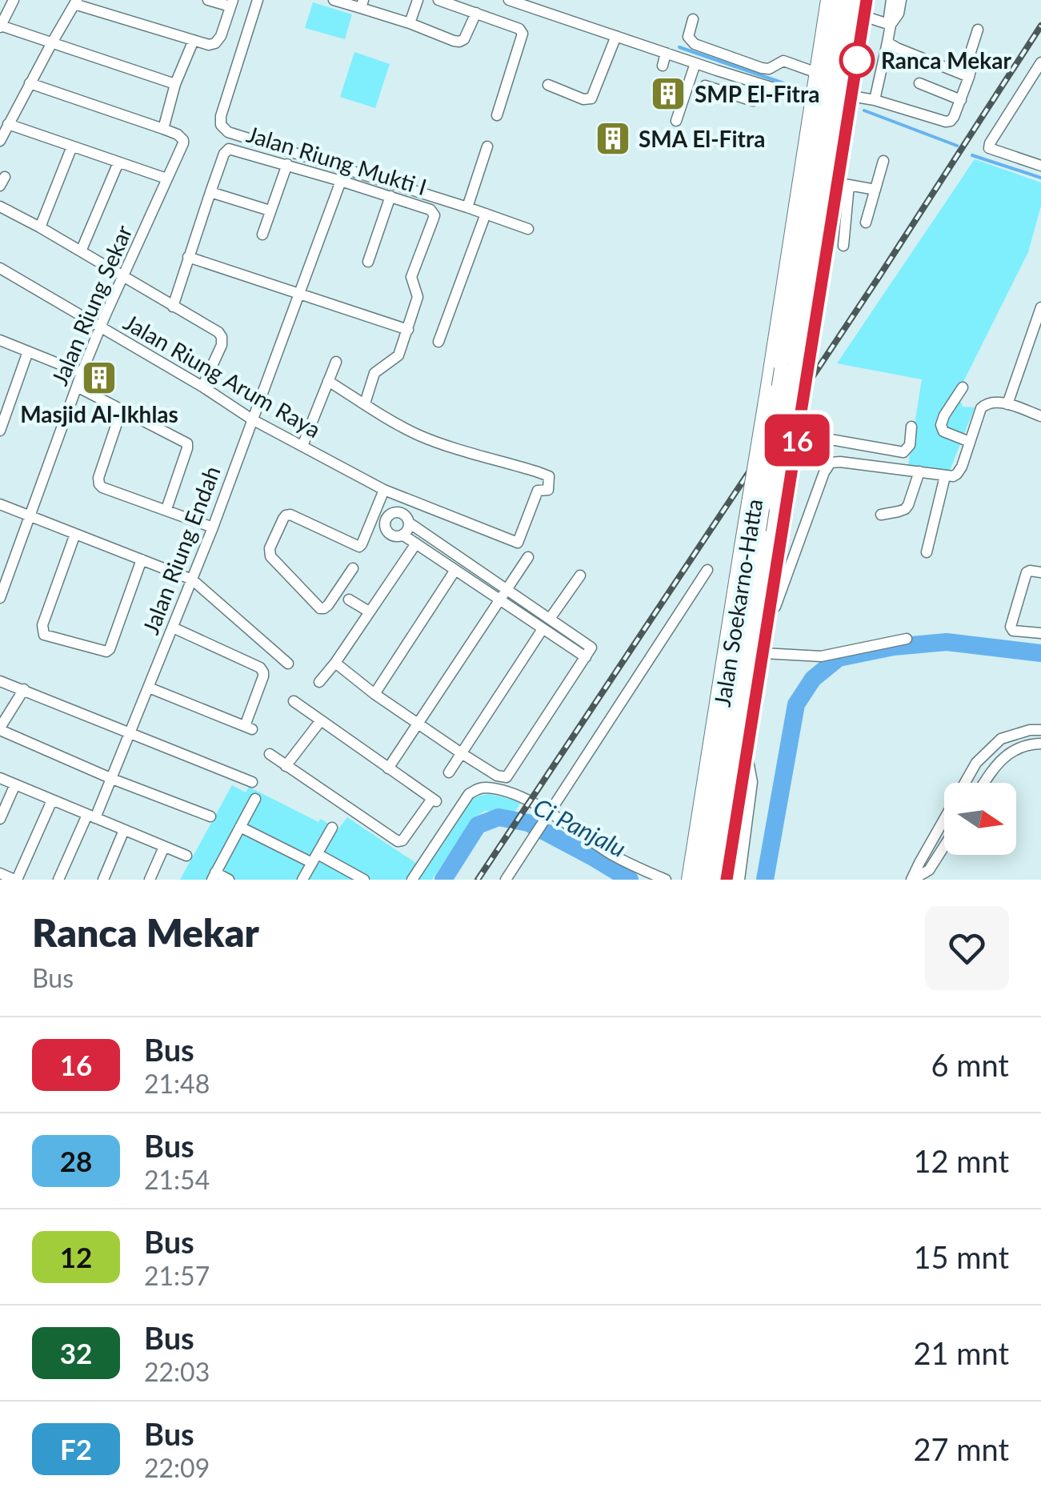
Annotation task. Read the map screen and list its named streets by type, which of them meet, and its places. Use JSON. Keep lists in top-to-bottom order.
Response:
{
  "streets": {
    "highway": ["Jalan Soekarno-Hatta"],
    "street": [
      "Jalan Riung Mukti I",
      "Jalan Riung Sekar",
      "Jalan Riung Arum Raya",
      "Jalan Riung Endah"
    ]
  },
  "crossings": [
    ["Jalan Riung Mukti I", "Jalan Riung Arum Raya"],
    ["Jalan Riung Mukti I", "Jalan Riung Endah"],
    ["Jalan Riung Sekar", "Jalan Riung Arum Raya"],
    ["Jalan Riung Arum Raya", "Jalan Riung Endah"]
  ],
  "water": ["Ci Panjalu"],
  "places": {
    "other": ["Ranca Mekar"],
    "building": ["SMP El-Fitra", "SMA El-Fitra", "Masjid Al-Ikhlas"]
  },
  "lines": ["bus line 16"],
  "north": "right",
  "page": {
    "on_map": "16",
    "heading": ["Ranca Mekar", "Bus"],
    "list": [
      {
        "mark": "16",
        "name": "Bus",
        "note": "21:48",
        "value": "6 mnt"
      },
      {
        "mark": "28",
        "name": "Bus",
        "note": "21:54",
        "value": "12 mnt"
      },
      {
        "mark": "12",
        "name": "Bus",
        "note": "21:57",
        "value": "15 mnt"
      },
      {
        "mark": "32",
        "name": "Bus",
        "note": "22:03",
        "value": "21 mnt"
      },
      {
        "mark": "F2",
        "name": "Bus",
        "note": "22:09",
        "value": "27 mnt"
      }
    ]
  }
}
